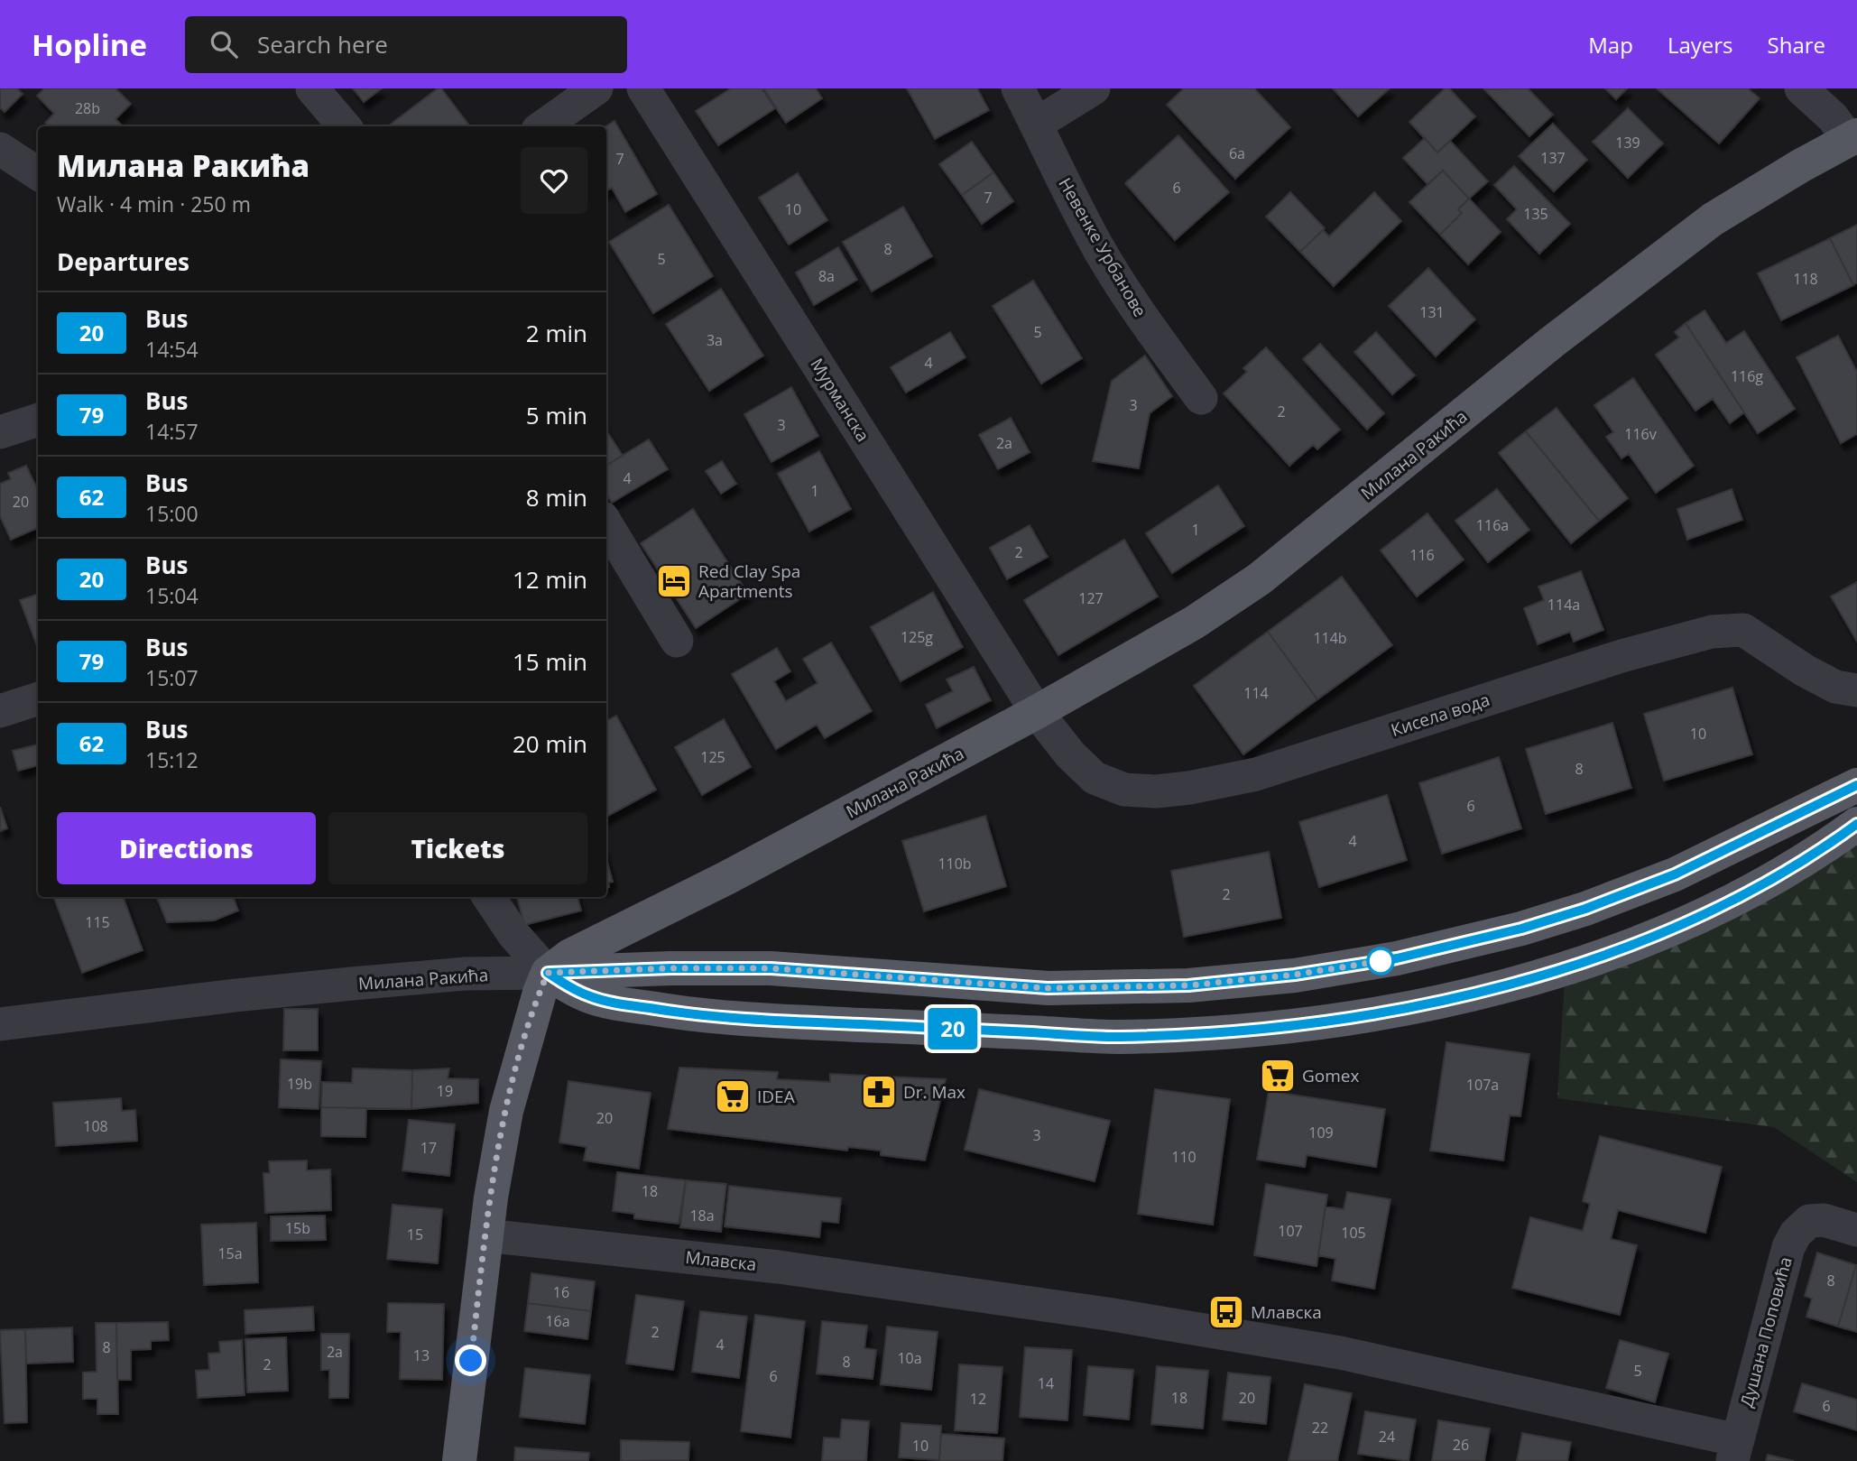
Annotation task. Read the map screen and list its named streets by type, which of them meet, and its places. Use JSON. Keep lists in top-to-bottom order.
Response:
{
  "streets": {
    "main road": ["Милана Ракића"],
    "street": [
      "Невенке Урбанове",
      "Мурманска",
      "Кисела вода",
      "Млавска",
      "Душана Поповића"
    ]
  },
  "crossings": [
    ["Мурманска", "Милана Ракића"],
    ["Мурманска", "Кисела вода"],
    ["Милана Ракића", "Кисела вода"],
    ["Млавска", "Душана Поповића"]
  ],
  "places": {
    "hotel": ["Red Clay Spa Apartments"],
    "supermarket": ["Gomex", "IDEA"],
    "pharmacy": ["Dr. Max"],
    "bus stop": ["Млавска"]
  },
  "lines": ["bus line 20"],
  "house_numbers": [
    "28b",
    "139",
    "6a",
    "137",
    "7",
    "6",
    "7",
    "10",
    "135",
    "8",
    "5",
    "8a",
    "118",
    "131",
    "5",
    "3a",
    "4",
    "116g",
    "3",
    "2",
    "3",
    "116v",
    "2a",
    "4",
    "1",
    "20",
    "116a",
    "1",
    "2",
    "116",
    "127",
    "114a",
    "125g",
    "114b",
    "114",
    "10",
    "125",
    "8",
    "6",
    "4",
    "110b",
    "2",
    "115",
    "19b",
    "107a",
    "19",
    "20",
    "108",
    "109",
    "3",
    "17",
    "110",
    "18",
    "18a",
    "15b",
    "107",
    "105",
    "15",
    "15a",
    "8",
    "16",
    "16a",
    "2",
    "4",
    "8",
    "2a",
    "13",
    "10a",
    "8",
    "2",
    "5",
    "6",
    "14",
    "18",
    "20",
    "12",
    "6",
    "22",
    "24",
    "26",
    "10"
  ],
  "page": {
    "header": "Hopline",
    "search": "Search here",
    "nav": ["Map", "Layers", "Share"],
    "on_map": "20",
    "heading": [
      ["Милана Ракића", "Walk · 4 min · 250 m"],
      "Departures"
    ],
    "list": [
      {
        "mark": "20",
        "name": "Bus",
        "note": "14:54",
        "value": "2 min"
      },
      {
        "mark": "79",
        "name": "Bus",
        "note": "14:57",
        "value": "5 min"
      },
      {
        "mark": "62",
        "name": "Bus",
        "note": "15:00",
        "value": "8 min"
      },
      {
        "mark": "20",
        "name": "Bus",
        "note": "15:04",
        "value": "12 min"
      },
      {
        "mark": "79",
        "name": "Bus",
        "note": "15:07",
        "value": "15 min"
      },
      {
        "mark": "62",
        "name": "Bus",
        "note": "15:12",
        "value": "20 min"
      }
    ],
    "buttons": ["Directions", "Tickets"]
  }
}
